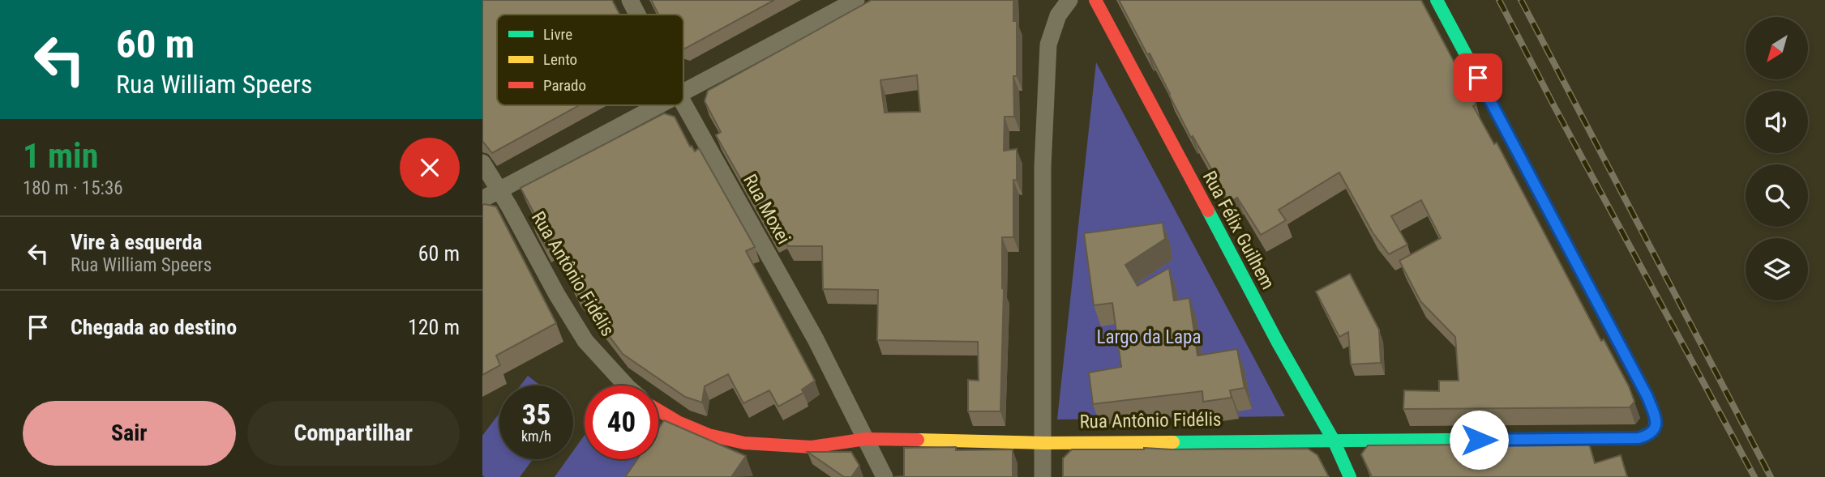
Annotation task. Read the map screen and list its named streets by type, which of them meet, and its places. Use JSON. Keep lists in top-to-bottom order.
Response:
{
  "streets": {
    "street": ["Rua Moxei", "Rua Félix Guilhem", "Rua Antônio Fidélis"]
  },
  "crossings": [
    ["Rua Moxei", "Rua Antônio Fidélis"],
    ["Rua Félix Guilhem", "Rua Antônio Fidélis"]
  ],
  "parks": ["Largo da Lapa"],
  "legend": ["Livre", "Lento", "Parado"],
  "north": "bottom left",
  "page": {
    "turn": ["60 m", "Rua William Speers"],
    "heading": ["1 min", "180 m · 15:36"],
    "list": [
      {
        "name": "Vire à esquerda",
        "note": "Rua William Speers",
        "value": "60 m"
      },
      {
        "name": "Chegada ao destino",
        "value": "120 m"
      }
    ],
    "speed": "35 km/h",
    "limit": "40",
    "buttons": ["Sair", "Compartilhar"]
  }
}
